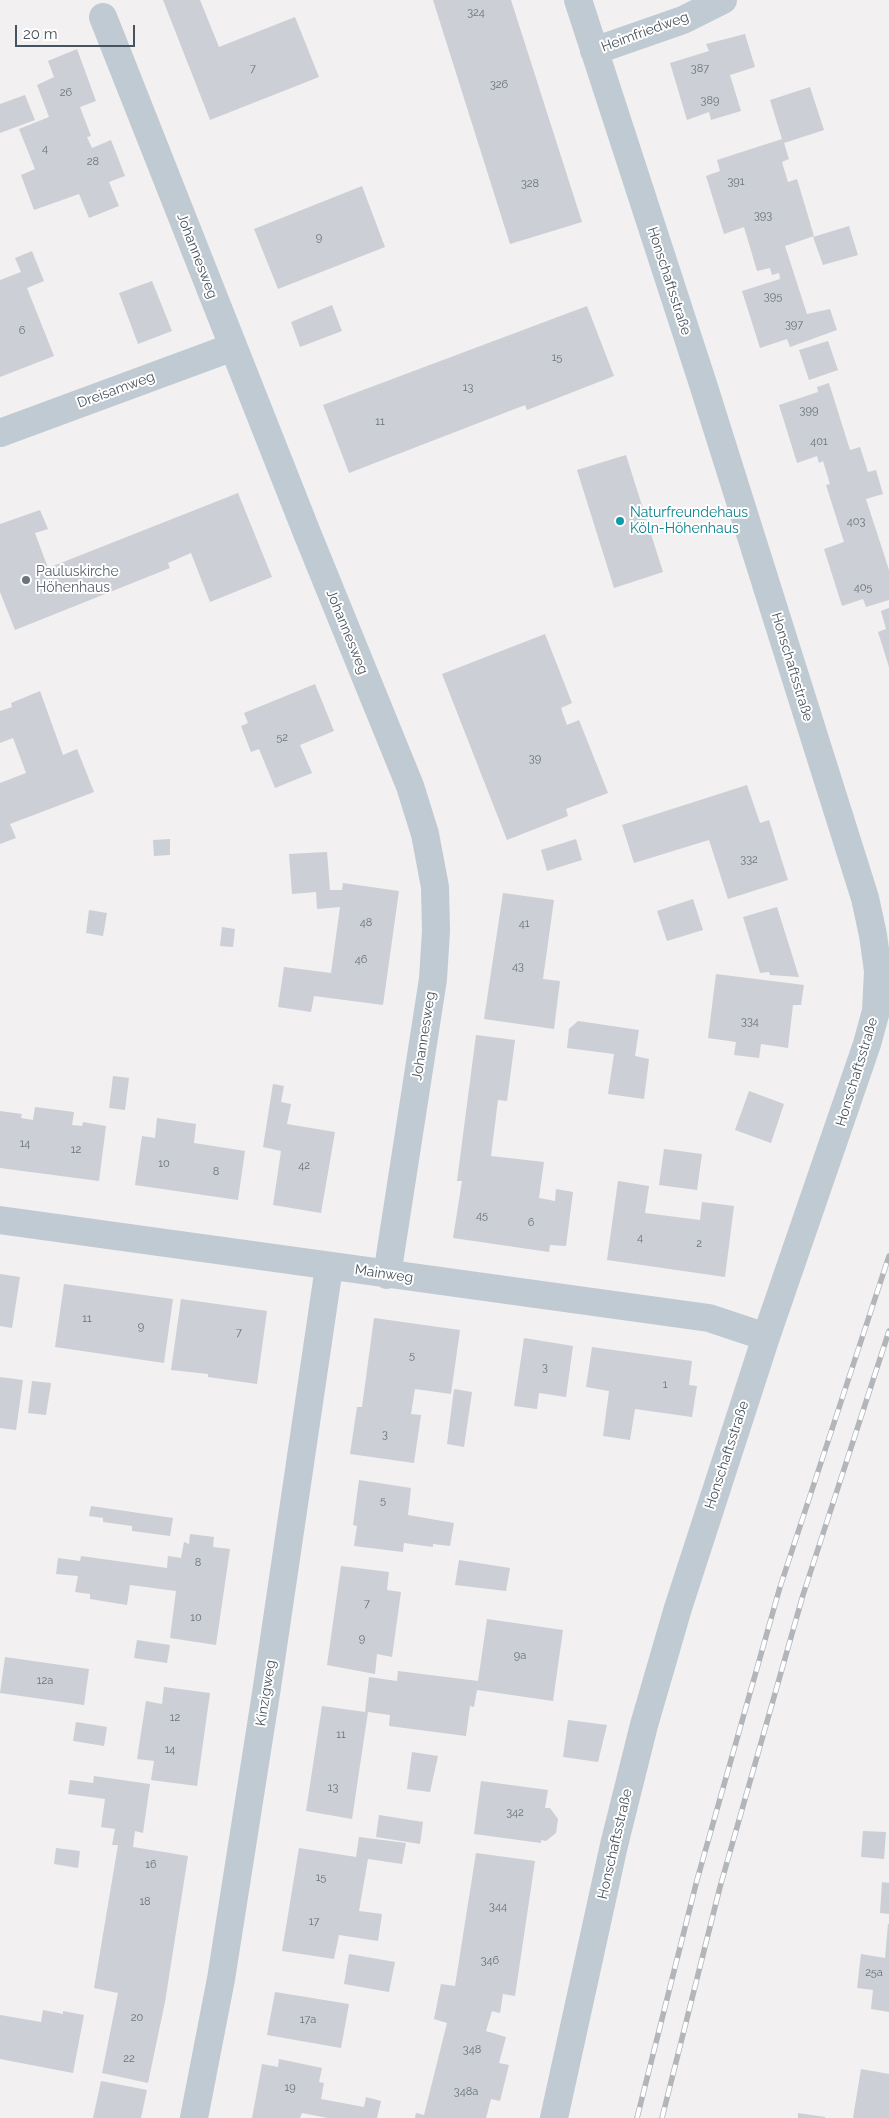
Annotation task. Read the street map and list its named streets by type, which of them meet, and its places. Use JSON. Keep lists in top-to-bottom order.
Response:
{
  "streets": {
    "street": [
      "Heimfriedweg",
      "Johannesweg",
      "Honschaftsstraße",
      "Dreisamweg",
      "Mainweg",
      "Kinzigweg"
    ]
  },
  "crossings": [
    ["Heimfriedweg", "Honschaftsstraße"],
    ["Johannesweg", "Dreisamweg"],
    ["Johannesweg", "Mainweg"],
    ["Honschaftsstraße", "Mainweg"],
    ["Mainweg", "Kinzigweg"]
  ],
  "places": ["Naturfreundehaus Köln-Höhenhaus", "Pauluskirche Höhenhaus"],
  "house_numbers": [
    "324",
    "7",
    "387",
    "326",
    "26",
    "389",
    "4",
    "28",
    "391",
    "328",
    "393",
    "9",
    "395",
    "397",
    "6",
    "15",
    "13",
    "399",
    "11",
    "401",
    "403",
    "405",
    "52",
    "39",
    "332",
    "48",
    "41",
    "46",
    "43",
    "334",
    "14",
    "12",
    "10",
    "42",
    "8",
    "45",
    "6",
    "4",
    "2",
    "11",
    "9",
    "7",
    "5",
    "3",
    "1",
    "3",
    "5",
    "8",
    "7",
    "10",
    "9",
    "9a",
    "12a",
    "12",
    "11",
    "14",
    "13",
    "342",
    "16",
    "15",
    "18",
    "344",
    "17",
    "346",
    "25a",
    "20",
    "17a",
    "348",
    "22",
    "19",
    "348a"
  ],
  "scale_bar": "20 m"
}
